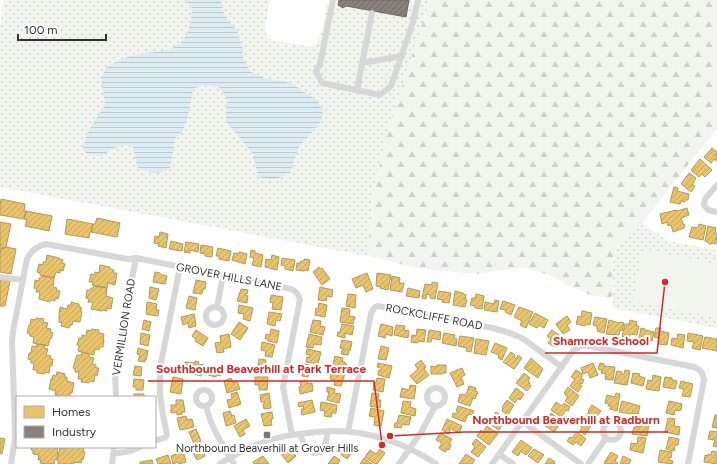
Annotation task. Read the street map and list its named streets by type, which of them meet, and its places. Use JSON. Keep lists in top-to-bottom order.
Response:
{
  "streets": {
    "street": ["GROVER HILLS LANE", "ROCKCLIFFE ROAD", "VERMILLION ROAD"]
  },
  "crossings": [
    ["GROVER HILLS LANE", "VERMILLION ROAD"]
  ],
  "places": {
    "other": ["Shamrock School", "Northbound Beaverhill at Radburn", "Southbound Beaverhill at Park Terrace"],
    "transit": ["Northbound Beaverhill at Grover Hills"]
  },
  "legend": ["Homes", "Industry"],
  "scale_bar": "100 m"
}
